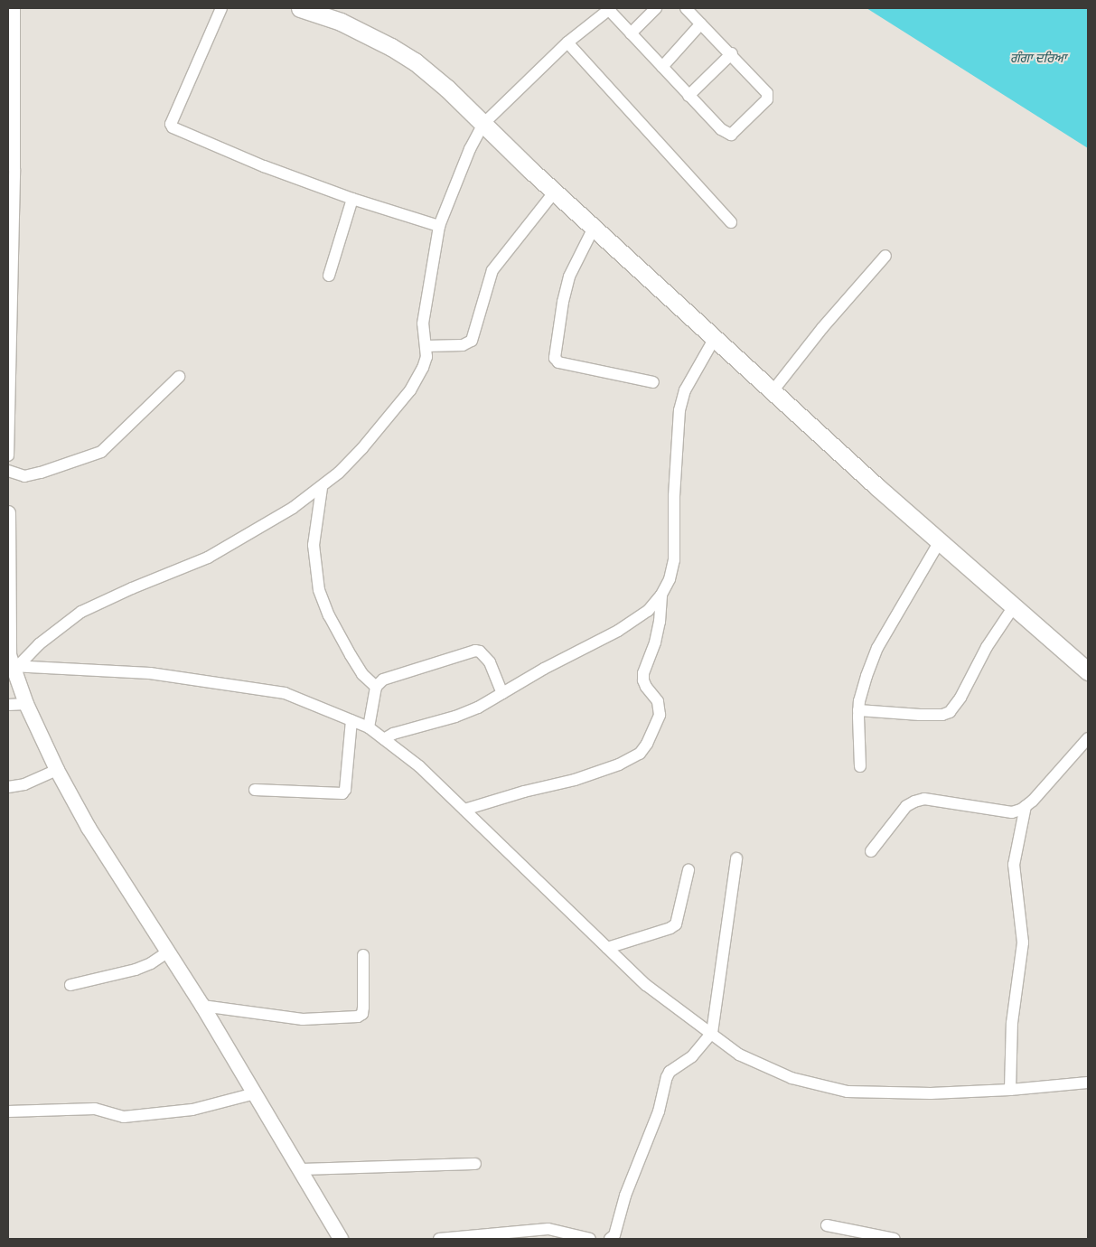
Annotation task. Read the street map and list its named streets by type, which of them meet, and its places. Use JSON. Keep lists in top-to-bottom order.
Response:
{
  "water": ["ਗੰਗਾ ਦਰਿਆ"]
}
